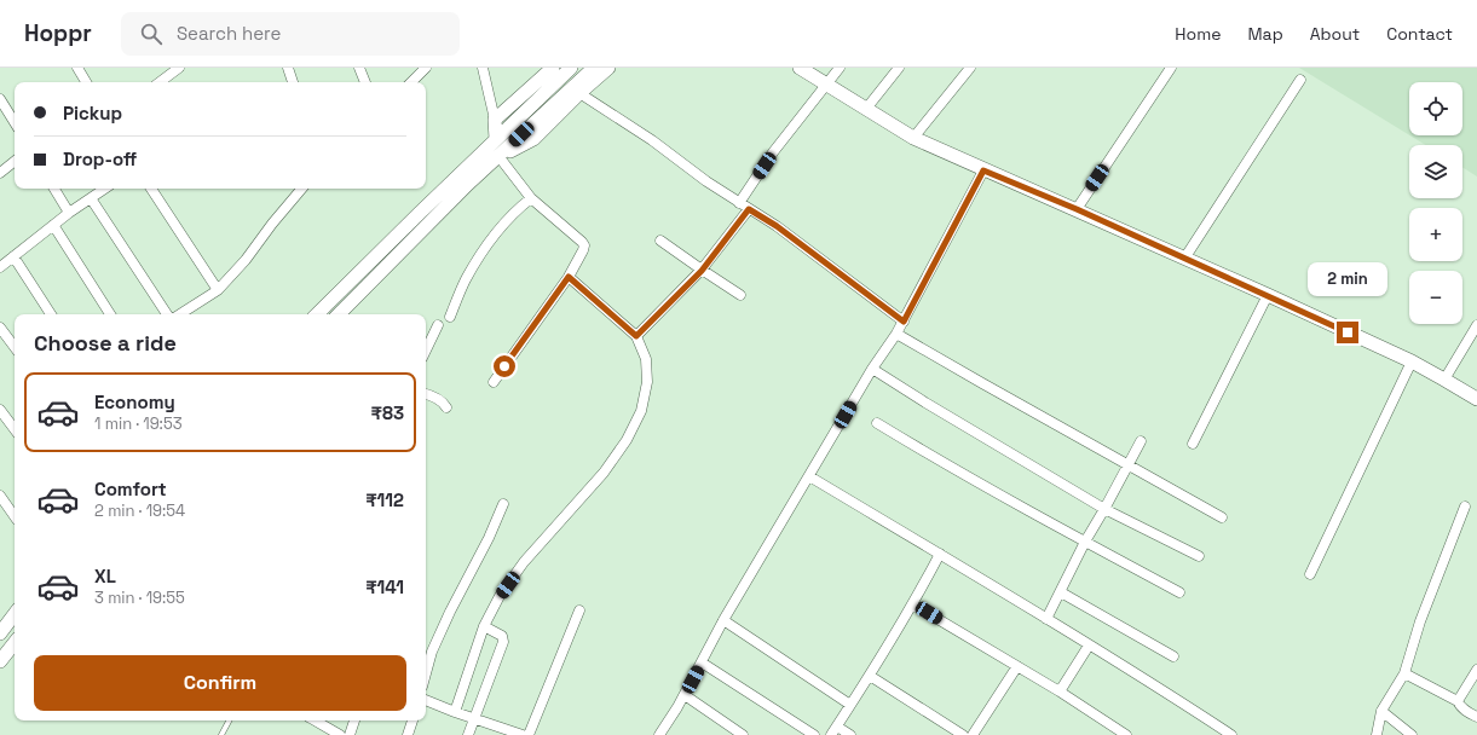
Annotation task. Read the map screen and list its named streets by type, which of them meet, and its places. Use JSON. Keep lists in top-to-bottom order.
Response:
{
  "page": {
    "header": "Hoppr",
    "search": "Search here",
    "nav": [
      "Home",
      "Map",
      "About",
      "Contact"
    ],
    "map_buttons": ["+", "−"],
    "banner": ["Pickup", "Drop-off"],
    "bubble": "2 min",
    "heading": "Choose a ride",
    "list": [
      {
        "name": "Economy",
        "note": "1 min · 19:53",
        "value": "₹83"
      },
      {
        "name": "Comfort",
        "note": "2 min · 19:54",
        "value": "₹112"
      },
      {
        "name": "XL",
        "note": "3 min · 19:55",
        "value": "₹141"
      }
    ],
    "buttons": "Confirm"
  }
}
